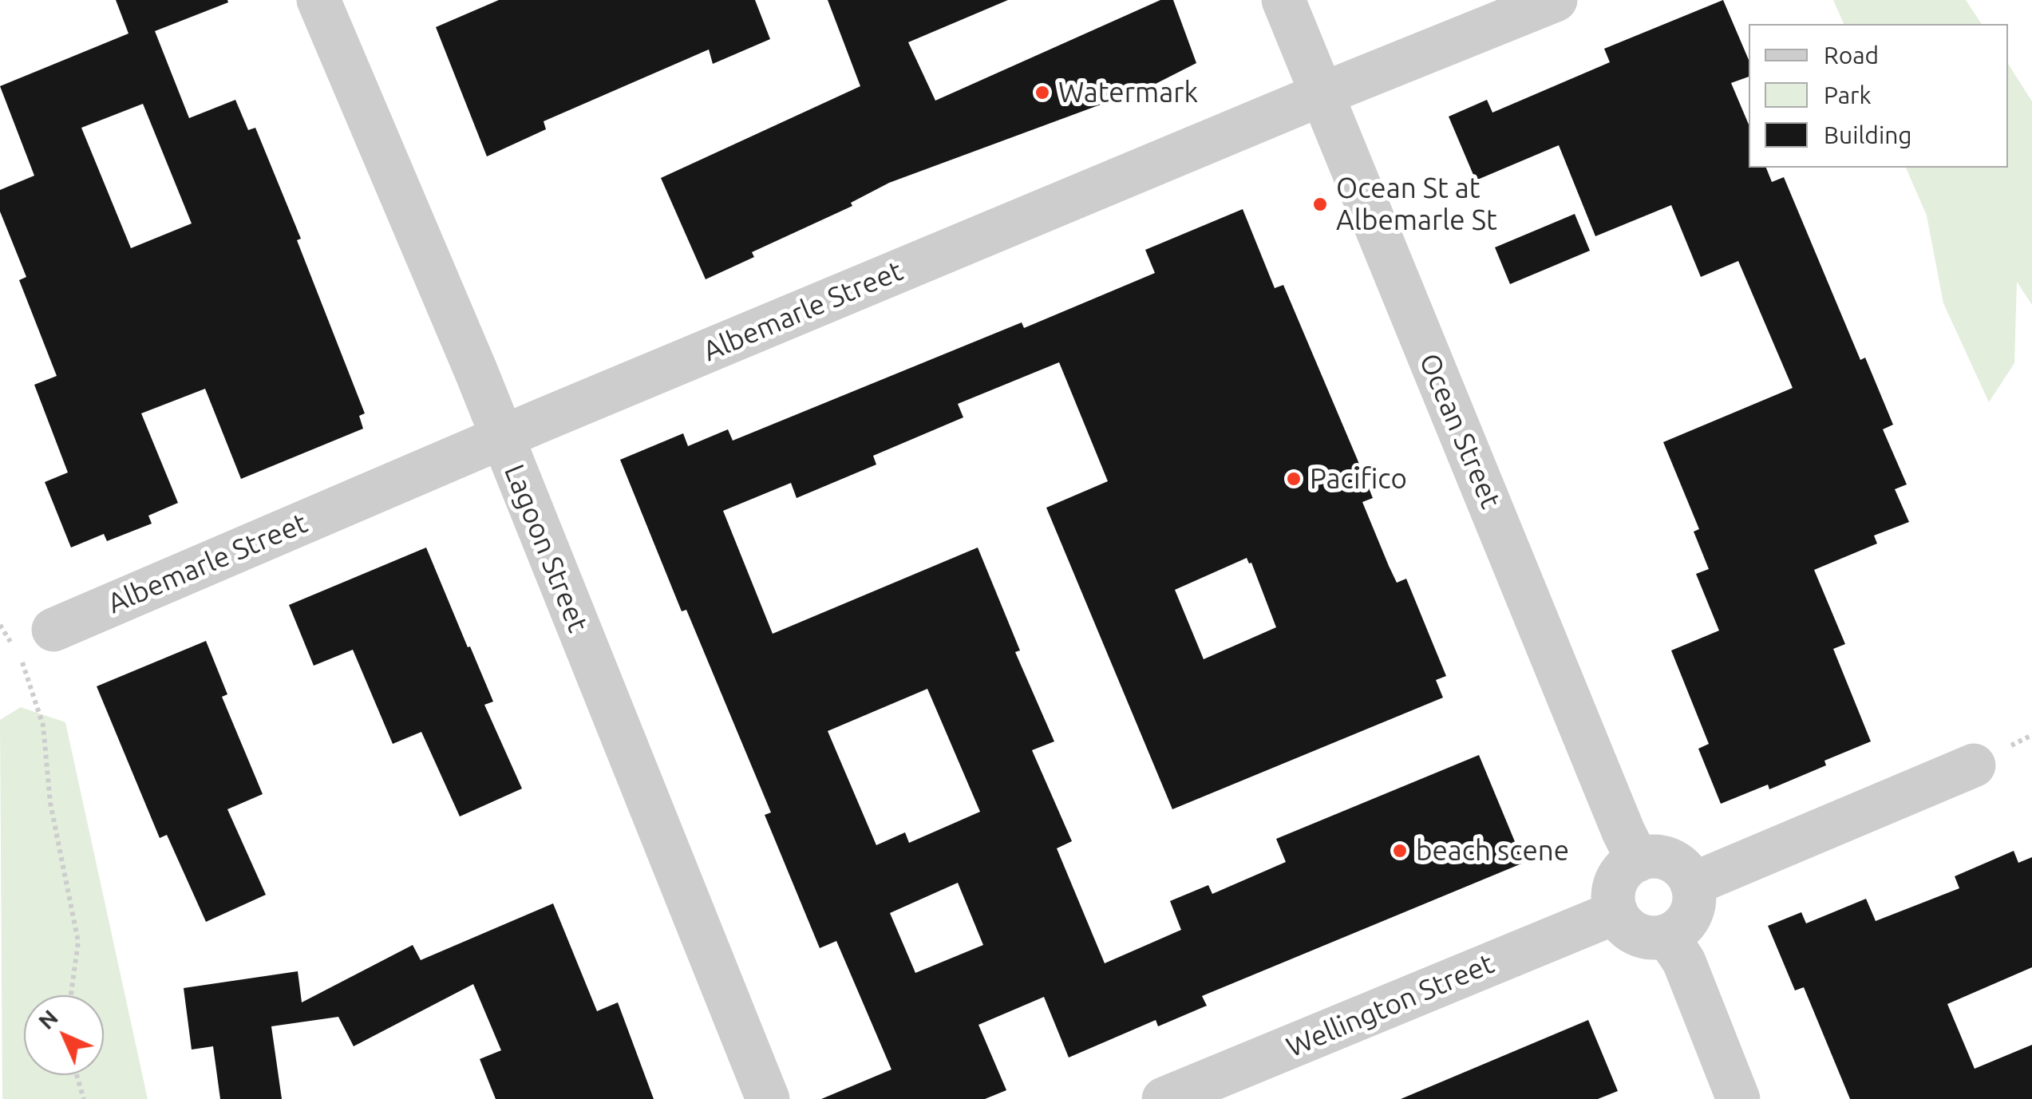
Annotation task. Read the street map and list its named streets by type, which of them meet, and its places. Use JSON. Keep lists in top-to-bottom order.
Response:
{
  "streets": {
    "street": [
      "Albemarle Street",
      "Ocean Street",
      "Lagoon Street",
      "Wellington Street"
    ]
  },
  "crossings": [
    ["Albemarle Street", "Ocean Street"],
    ["Albemarle Street", "Lagoon Street"],
    ["Ocean Street", "Wellington Street"]
  ],
  "places": [
    "Watermark",
    "Ocean St at Albemarle St",
    "Pacifico",
    "beach scene"
  ],
  "legend": ["Road", "Park", "Building"],
  "north": "top left"
}
